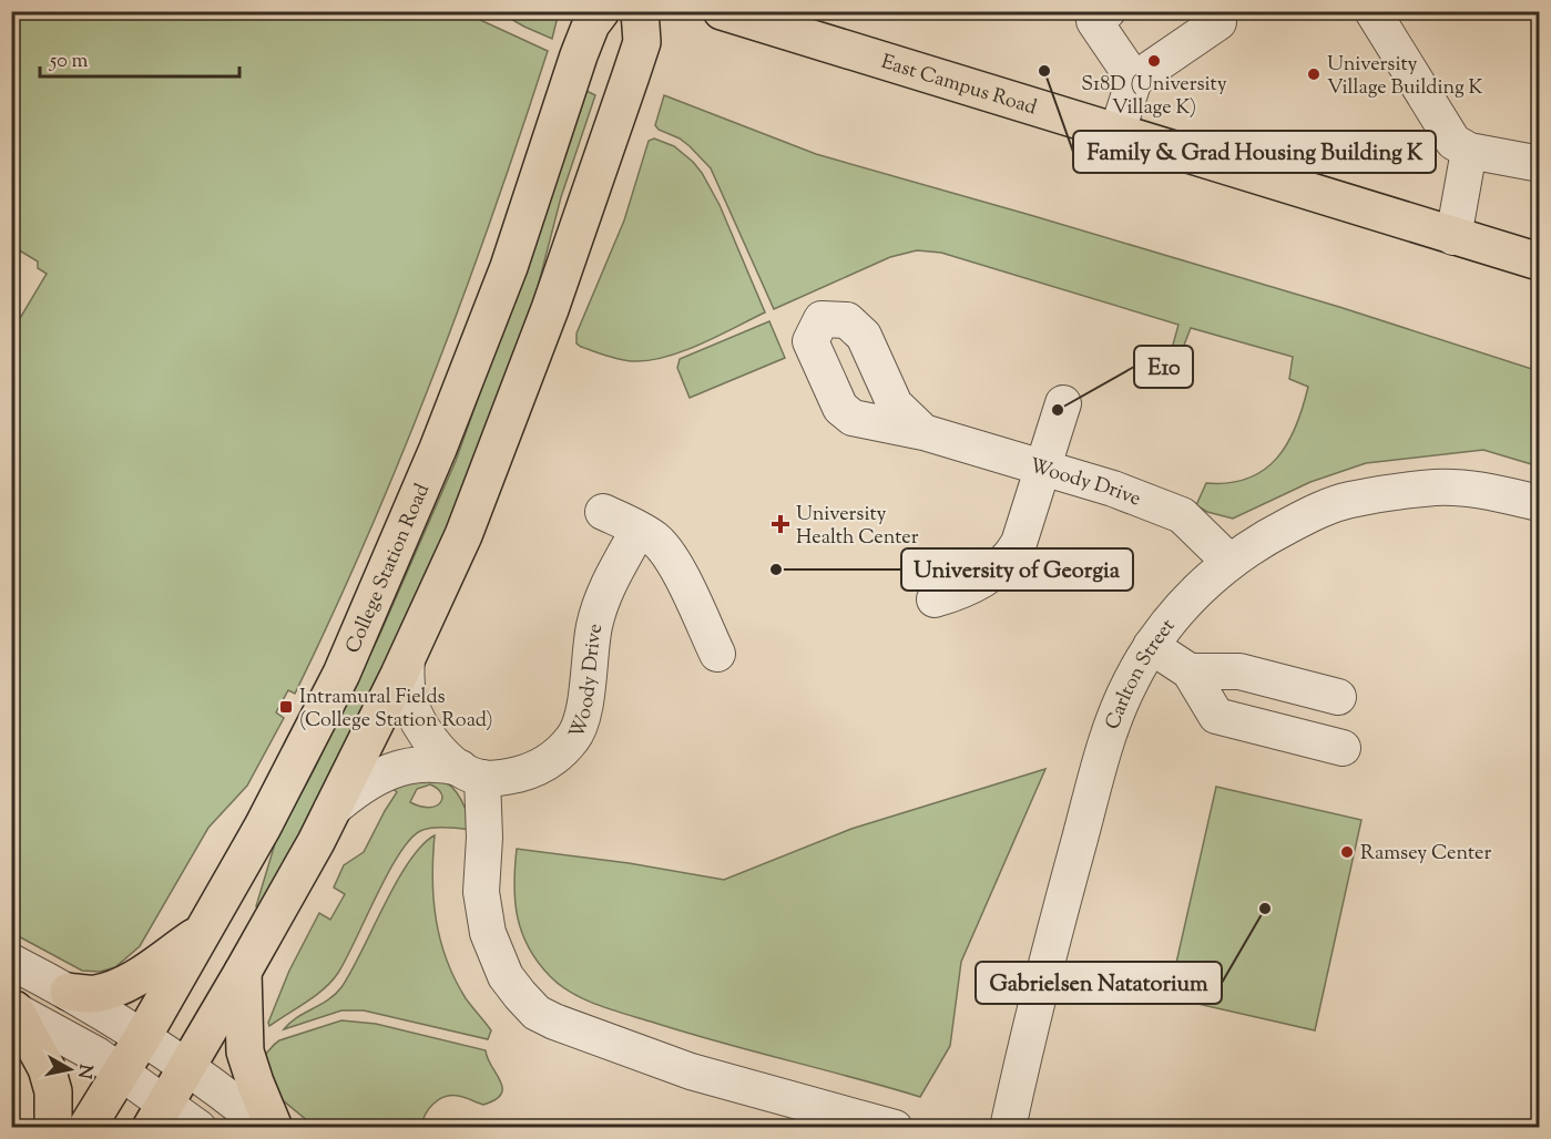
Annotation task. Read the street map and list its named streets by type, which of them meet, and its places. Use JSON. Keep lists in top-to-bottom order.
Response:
{
  "streets": {
    "main road": ["East Campus Road", "College Station Road"],
    "street": ["Woody Drive", "Carlton Street"]
  },
  "crossings": [
    ["Woody Drive", "Carlton Street"]
  ],
  "places": {
    "other": [
      "S18D (University Village K)",
      "Family & Grad Housing Building K",
      "University Village Building K",
      "E10",
      "University of Georgia",
      "Ramsey Center",
      "Gabrielsen Natatorium"
    ],
    "health": ["University Health Center"],
    "transit": ["Intramural Fields (College Station Road)"]
  },
  "scale_bar": "50 m",
  "north": "right"
}
